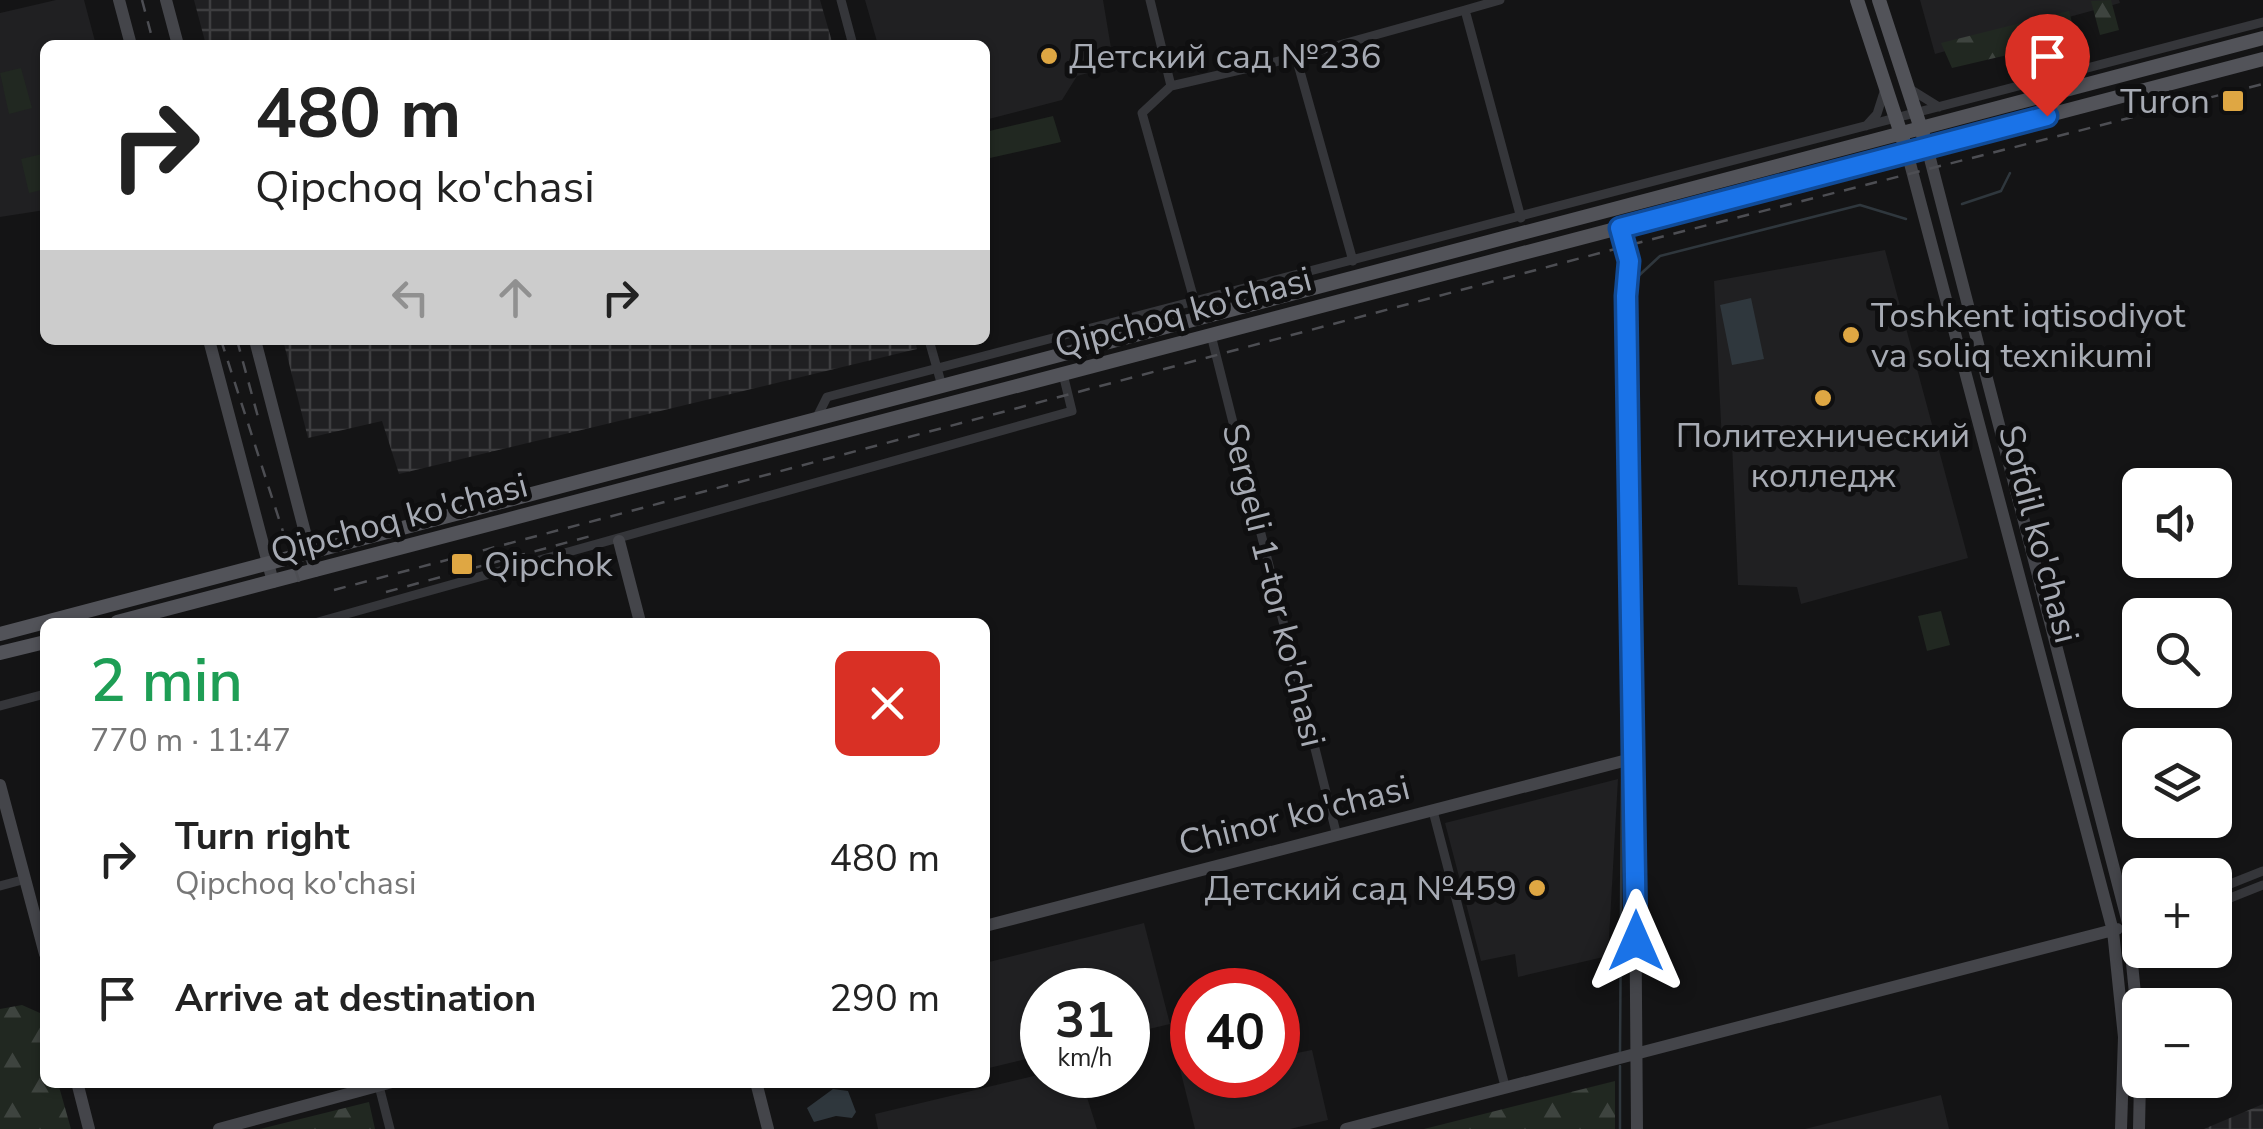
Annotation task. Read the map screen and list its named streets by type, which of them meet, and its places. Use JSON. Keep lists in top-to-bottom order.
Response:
{
  "streets": {
    "main road": ["Qipchoq ko'chasi"],
    "street": ["Sofdil ko'chasi", "Sergeli 1-tor ko'chasi", "Chinor ko'chasi"]
  },
  "crossings": [
    ["Qipchoq ko'chasi", "Sofdil ko'chasi"],
    ["Qipchoq ko'chasi", "Sergeli 1-tor ko'chasi"],
    ["Sergeli 1-tor ko'chasi", "Chinor ko'chasi"]
  ],
  "places": {
    "other": [
      "Детский сад №236",
      "Toshkent iqtisodiyot va soliq texnikumi",
      "Политехнический колледж",
      "Детский сад №459"
    ],
    "transit": ["Turon", "Qipchok"]
  },
  "page": {
    "turn": ["480 m", "Qipchoq ko'chasi"],
    "map_buttons": ["+", "−"],
    "heading": ["2 min", "770 m · 11:47"],
    "list": [
      {
        "name": "Turn right",
        "note": "Qipchoq ko'chasi",
        "value": "480 m"
      },
      {
        "name": "Arrive at destination",
        "value": "290 m"
      }
    ],
    "speed": "31 km/h",
    "limit": "40"
  }
}
